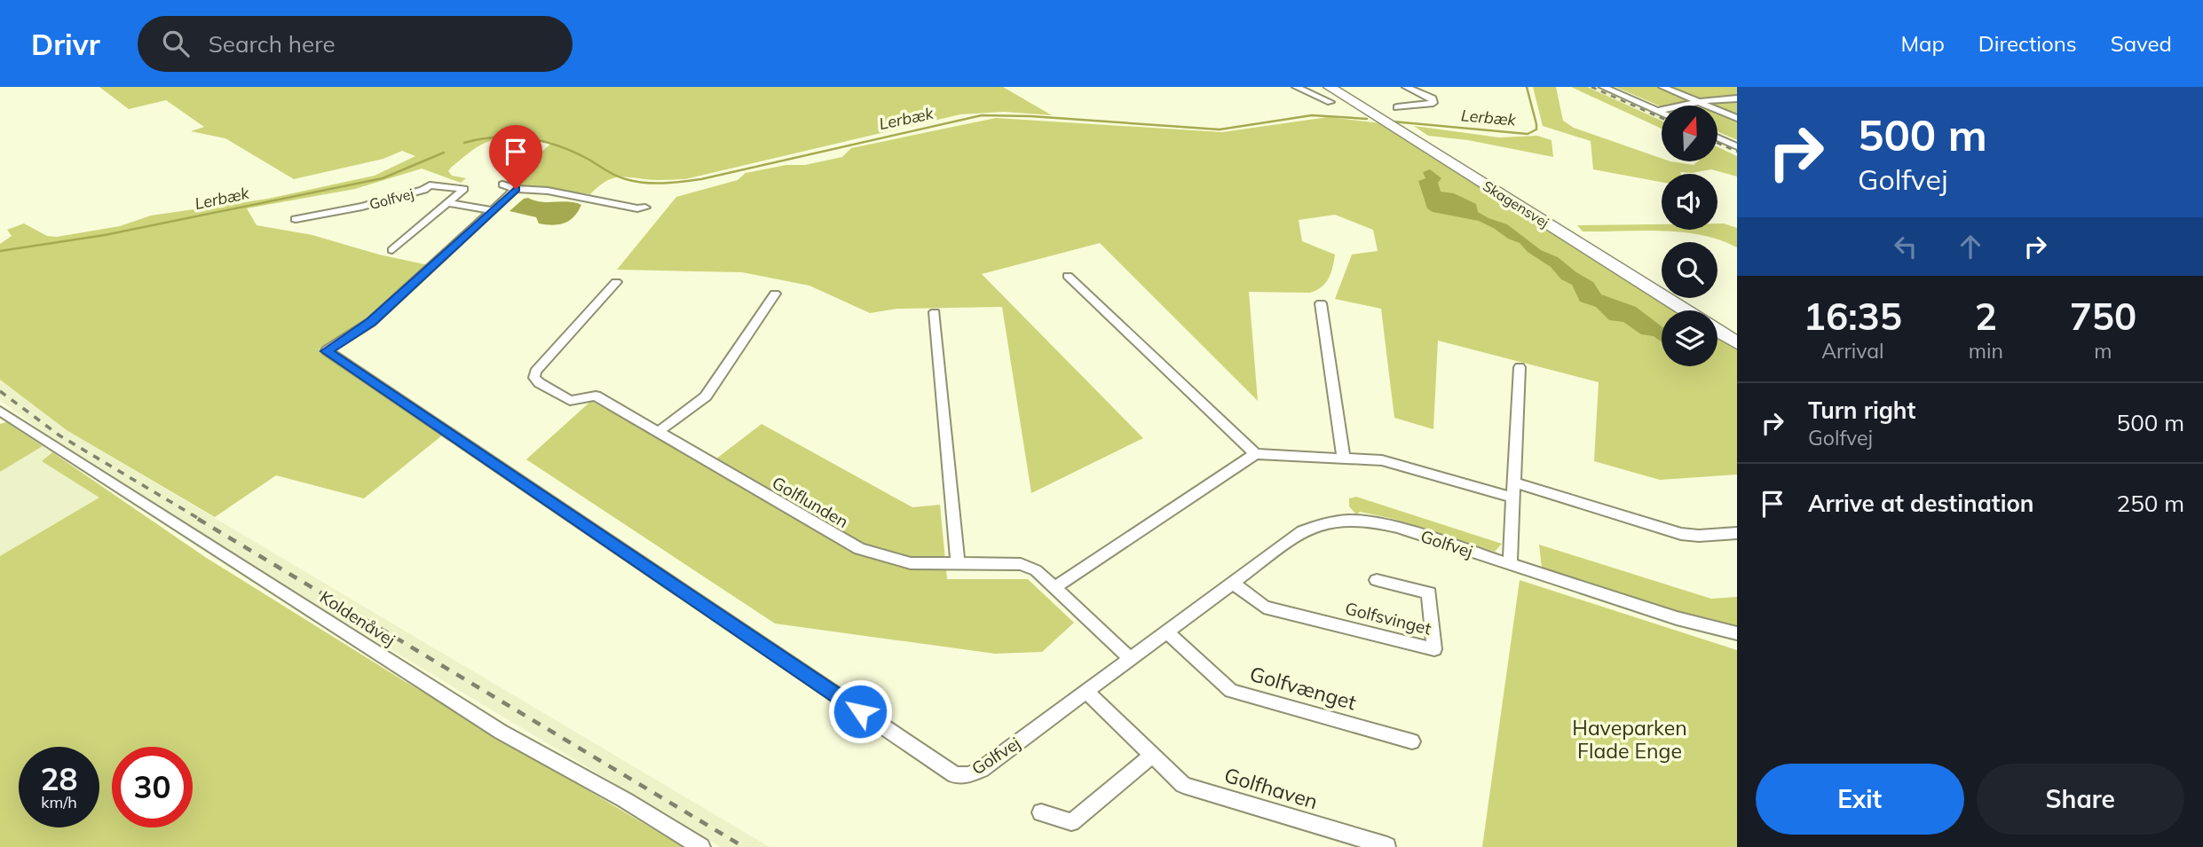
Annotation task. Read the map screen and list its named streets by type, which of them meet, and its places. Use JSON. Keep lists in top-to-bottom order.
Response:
{
  "streets": {
    "main road": ["Skagensvej"],
    "street": [
      "Golfvej",
      "Golflunden",
      "Koldenåvej",
      "Golfsvinget",
      "Golfvænget",
      "Golfhaven"
    ]
  },
  "crossings": [
    ["Golfvej", "Golfsvinget"],
    ["Golfvej", "Golfvænget"],
    ["Golfvej", "Golfhaven"]
  ],
  "water": ["Lerbæk"],
  "parks": ["Haveparken Flade Enge"],
  "north": "top",
  "page": {
    "header": "Drivr",
    "search": "Search here",
    "nav": ["Map", "Directions", "Saved"],
    "turn": ["500 m", "Golfvej"],
    "eta": [
      "16:35",
      "Arrival",
      "2",
      "min",
      "750",
      "m"
    ],
    "list": [
      {
        "name": "Turn right",
        "note": "Golfvej",
        "value": "500 m"
      },
      {
        "name": "Arrive at destination",
        "value": "250 m"
      }
    ],
    "speed": "28 km/h",
    "limit": "30",
    "buttons": ["Exit", "Share"]
  }
}
